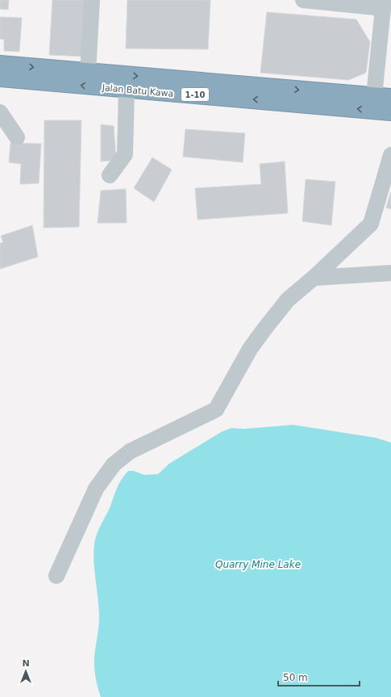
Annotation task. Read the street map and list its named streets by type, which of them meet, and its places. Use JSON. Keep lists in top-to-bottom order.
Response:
{
  "streets": {
    "highway": ["Jalan Batu Kawa", "1-10"]
  },
  "water": ["Quarry Mine Lake"],
  "scale_bar": "50 m",
  "north": "top"
}
